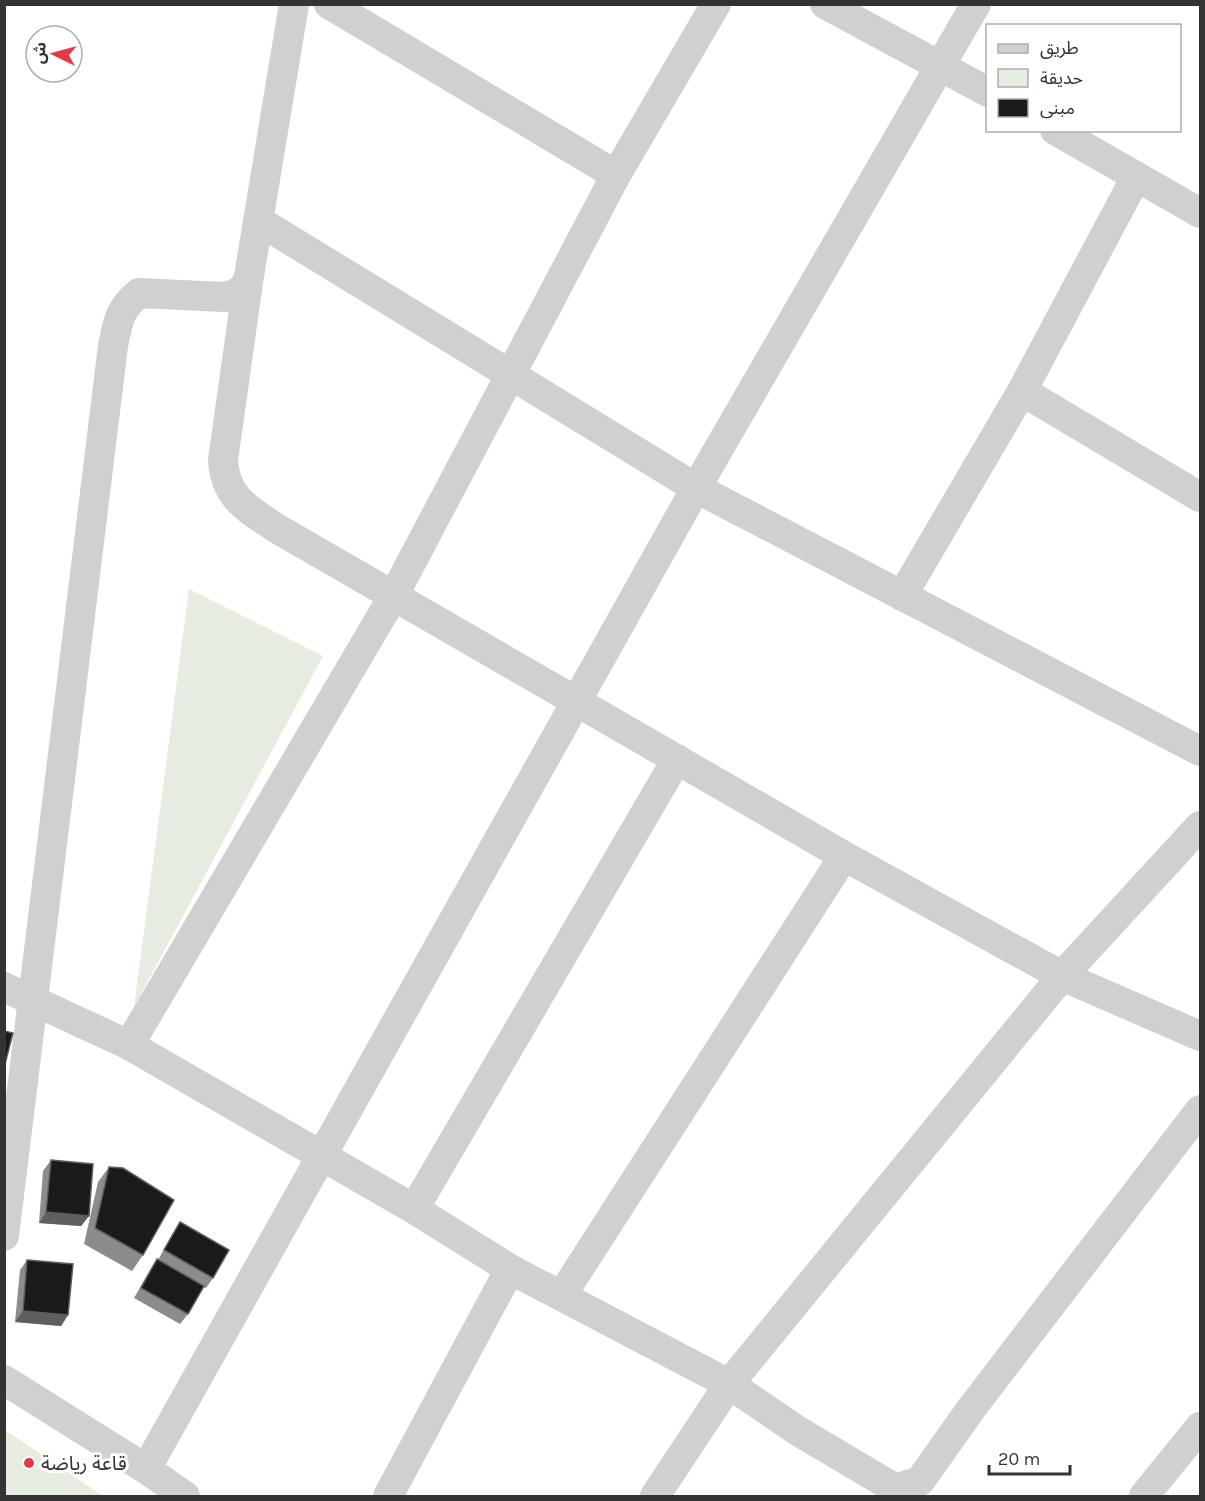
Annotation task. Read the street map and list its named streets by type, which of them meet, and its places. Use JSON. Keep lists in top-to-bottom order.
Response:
{
  "places": ["قاعة رياضة"],
  "legend": ["طريق", "حديقة", "مبنى"],
  "scale_bar": "20 m",
  "north": "left"
}
